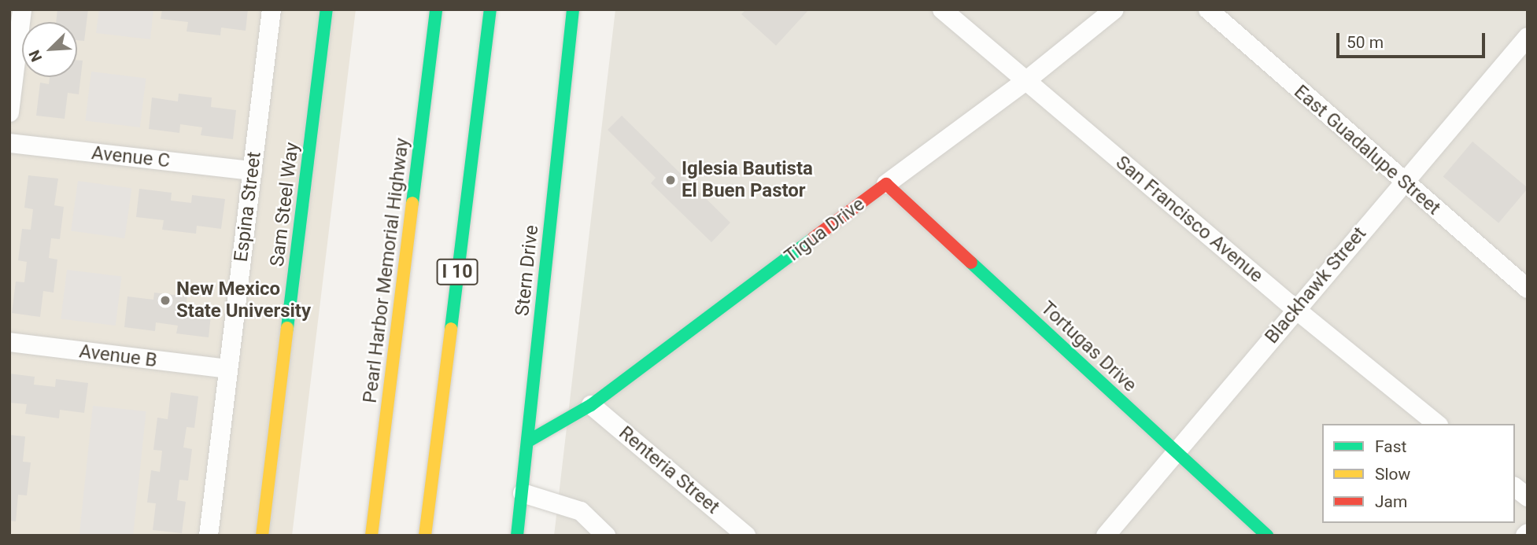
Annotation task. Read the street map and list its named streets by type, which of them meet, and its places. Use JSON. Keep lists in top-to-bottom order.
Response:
{
  "streets": {
    "main road": [
      "Sam Steel Way",
      "Tigua Drive",
      "Pearl Harbor Memorial Highway",
      "Stern Drive",
      "I 10",
      "Tortugas Drive"
    ],
    "street": [
      "East Guadalupe Street",
      "Avenue C",
      "Espina Street",
      "San Francisco Avenue",
      "Blackhawk Street",
      "Avenue B",
      "Renteria Street"
    ]
  },
  "crossings": [
    ["East Guadalupe Street", "Blackhawk Street"],
    ["Avenue C", "Espina Street"],
    ["Espina Street", "Avenue B"],
    ["San Francisco Avenue", "Tigua Drive"],
    ["San Francisco Avenue", "Blackhawk Street"],
    ["Tigua Drive", "Stern Drive"],
    ["Tigua Drive", "Tortugas Drive"],
    ["Tigua Drive", "Renteria Street"],
    ["Blackhawk Street", "Tortugas Drive"]
  ],
  "places": ["Iglesia Bautista El Buen Pastor", "New Mexico State University"],
  "legend": ["Fast", "Slow", "Jam"],
  "scale_bar": "50 m",
  "north": "bottom left"
}
